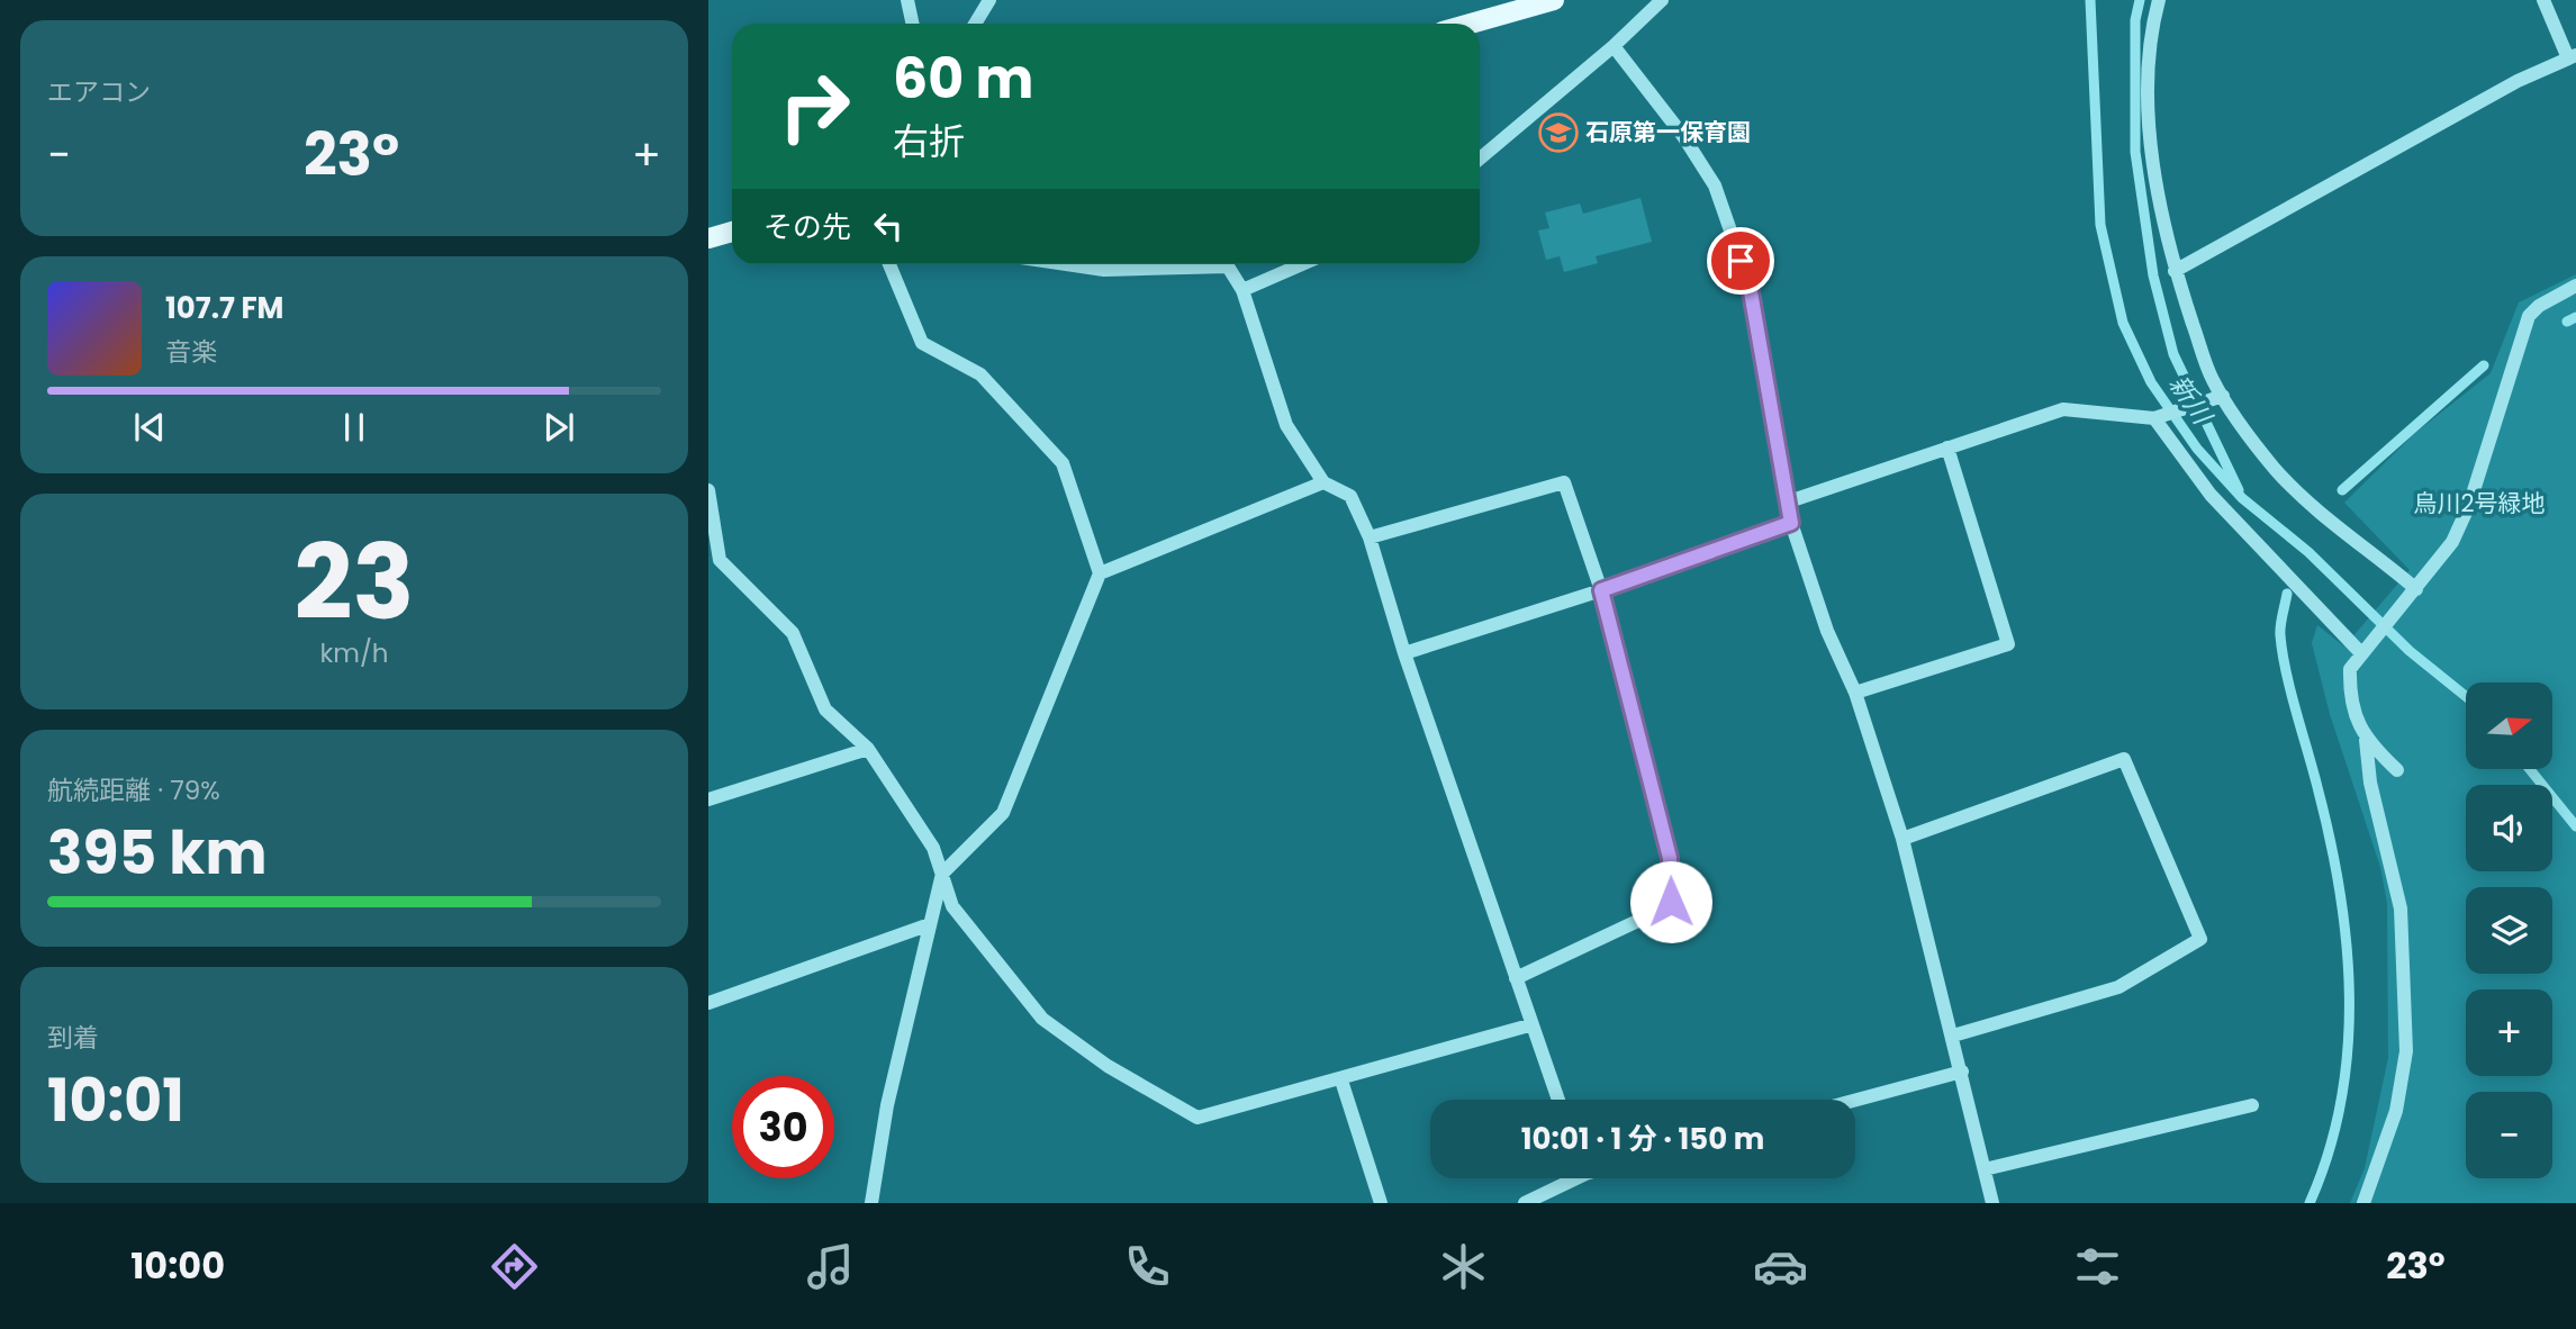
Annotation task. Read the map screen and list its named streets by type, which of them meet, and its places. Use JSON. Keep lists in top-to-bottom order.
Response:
{
  "water": ["新川"],
  "parks": ["烏川2号緑地"],
  "places": {
    "school or university": ["石原第一保育園"]
  },
  "north": "right",
  "page": {
    "tile": [
      "エアコン",
      ["23", "km/h"],
      ["航続距離 · 79%", "395 km"],
      ["到着", "10:01"]
    ],
    "turn": ["60 m", "右折"],
    "heat": ["−", "23°", "+"],
    "then": "その先",
    "song": ["107.7 FM", "音楽"],
    "map_buttons": ["+", "−"],
    "limit": "30",
    "trip": "10:01 · 1 分 · 150 m",
    "tabs": ["10:00", "23°"]
  }
}
